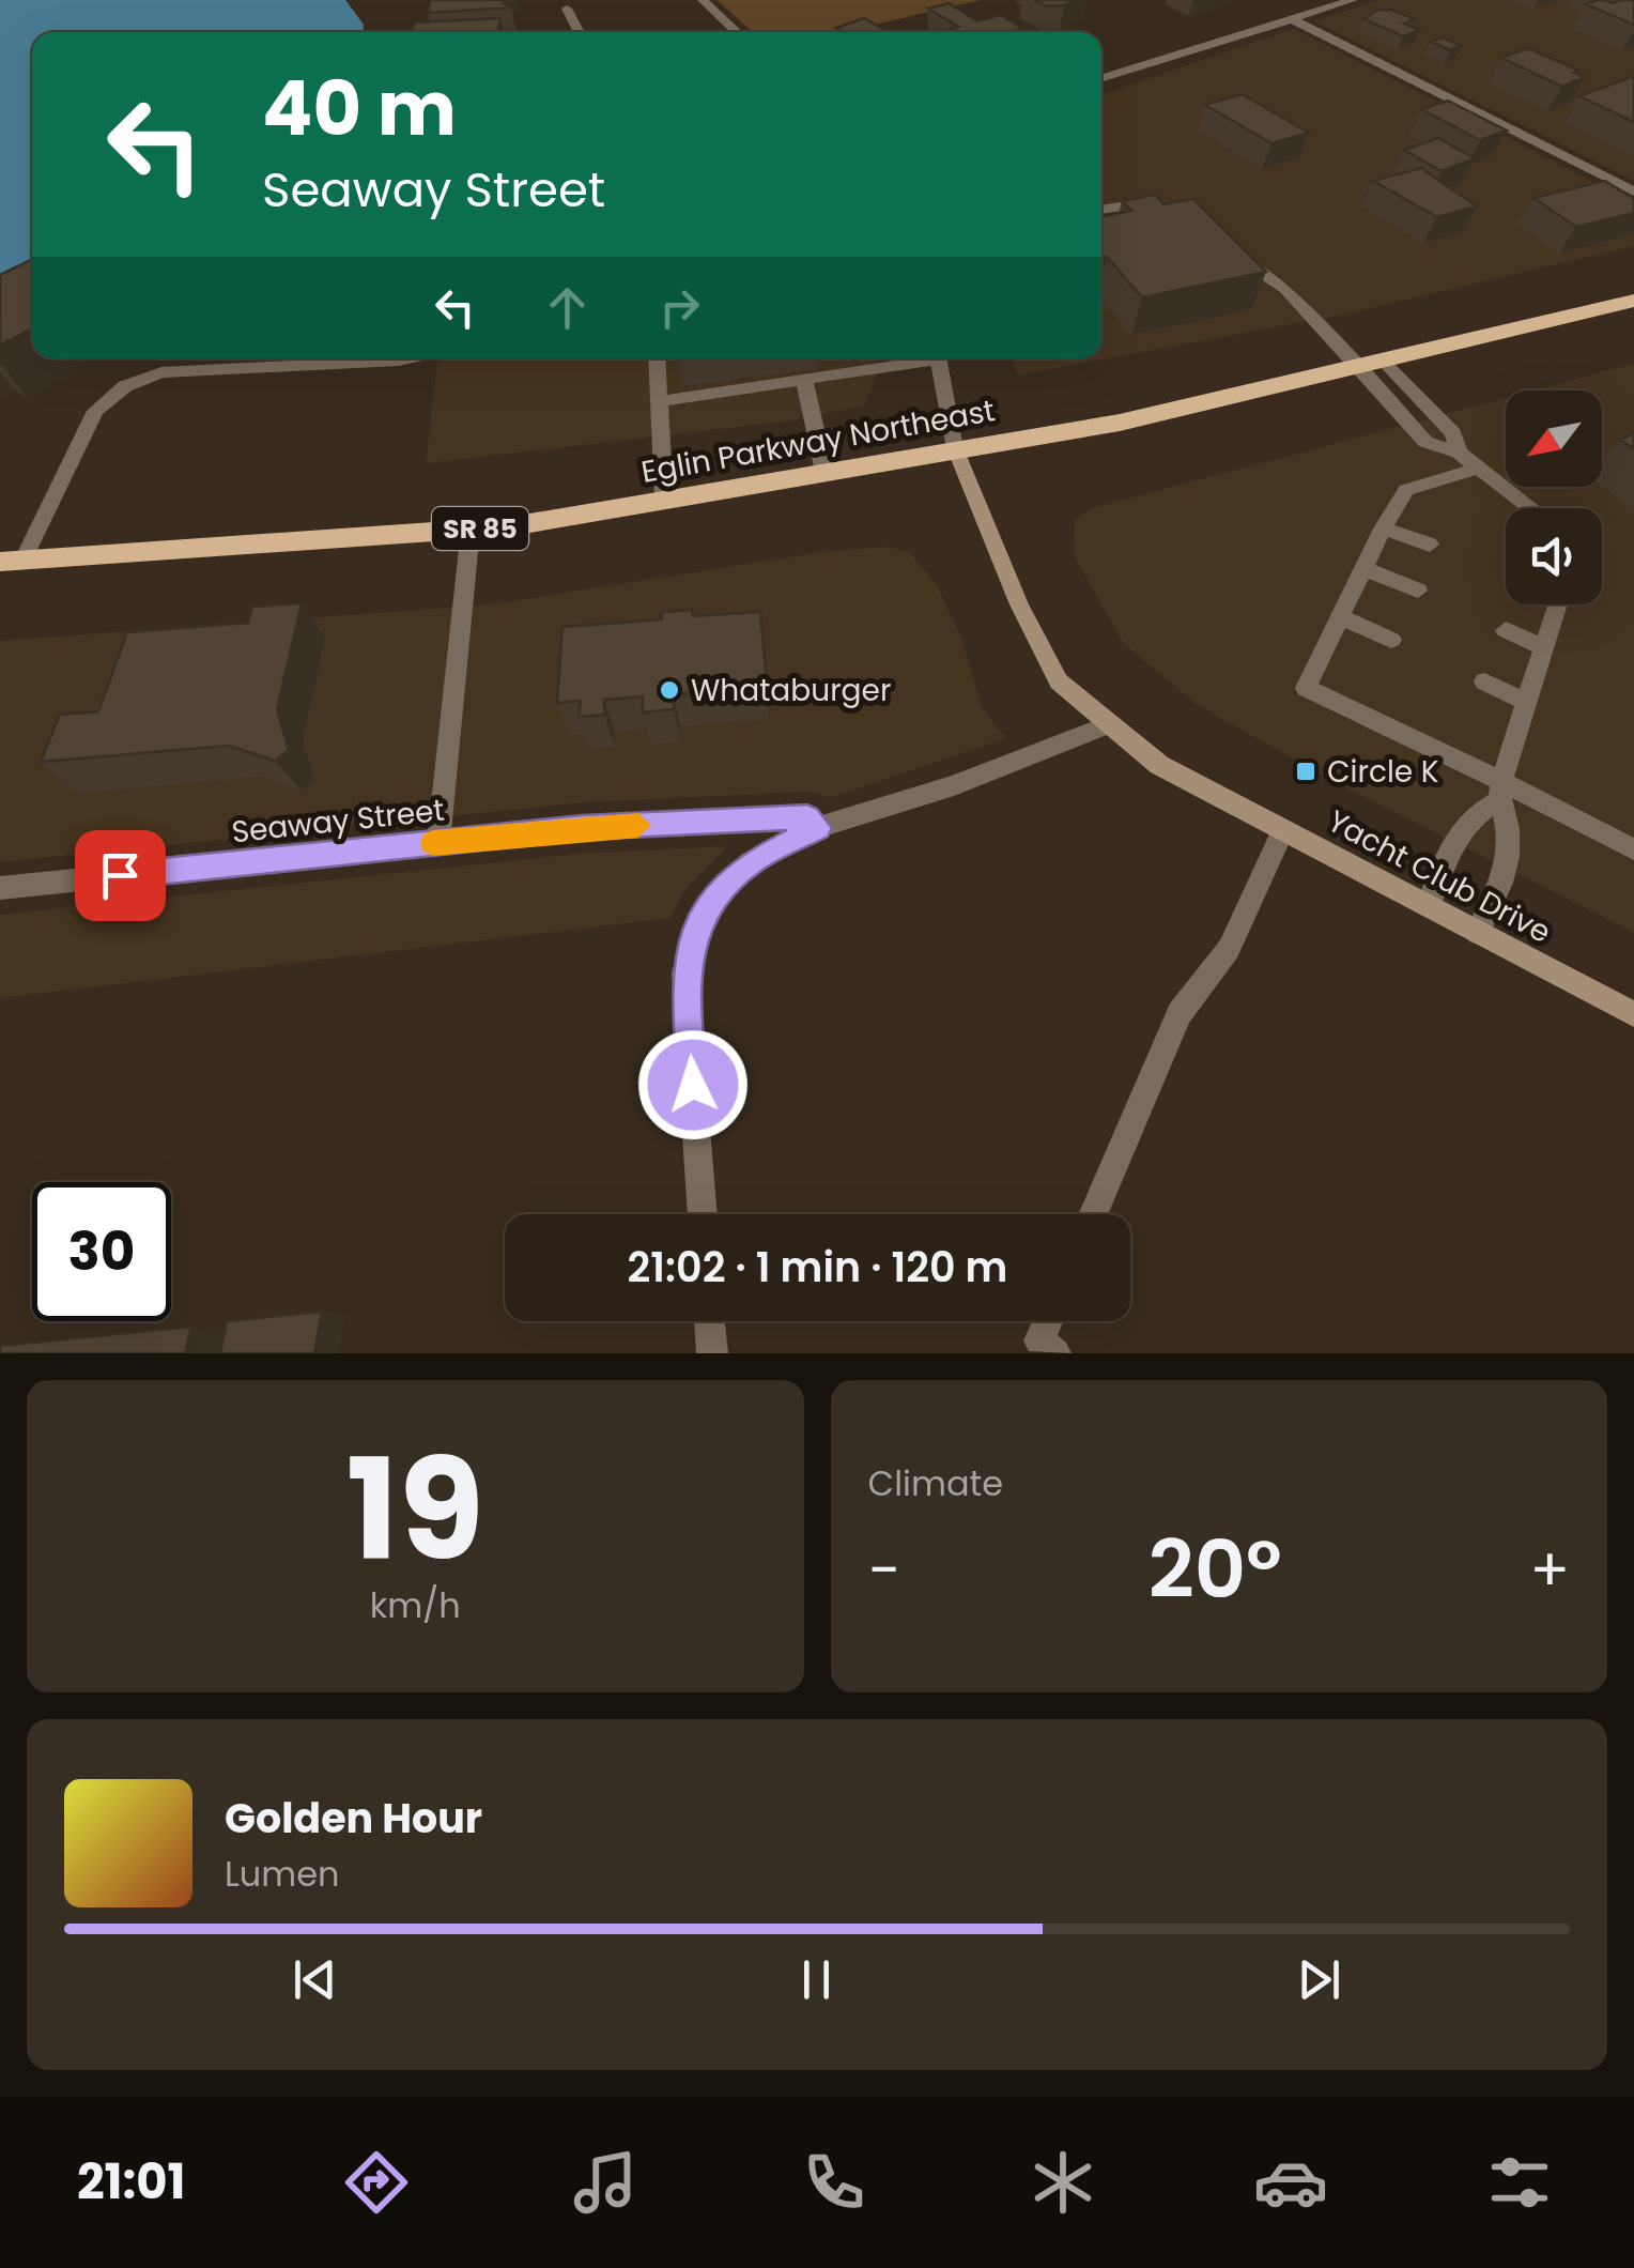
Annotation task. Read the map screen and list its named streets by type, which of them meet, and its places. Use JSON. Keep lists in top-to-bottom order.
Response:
{
  "streets": {
    "highway": ["Eglin Parkway Northeast", "SR 85"],
    "main road": ["Yacht Club Drive"],
    "street": ["Seaway Street"]
  },
  "crossings": [
    ["Eglin Parkway Northeast", "Yacht Club Drive"],
    ["Seaway Street", "Yacht Club Drive"]
  ],
  "places": {
    "other": ["Whataburger"],
    "transit": ["Circle K"]
  },
  "north": "bottom left",
  "page": {
    "turn": ["40 m", "Seaway Street"],
    "limit": "30",
    "trip": "21:02 · 1 min · 120 m",
    "tile": [
      ["19", "km/h"],
      "Climate"
    ],
    "heat": ["−", "20°", "+"],
    "song": ["Golden Hour", "Lumen"],
    "tabs": "21:01"
  }
}
